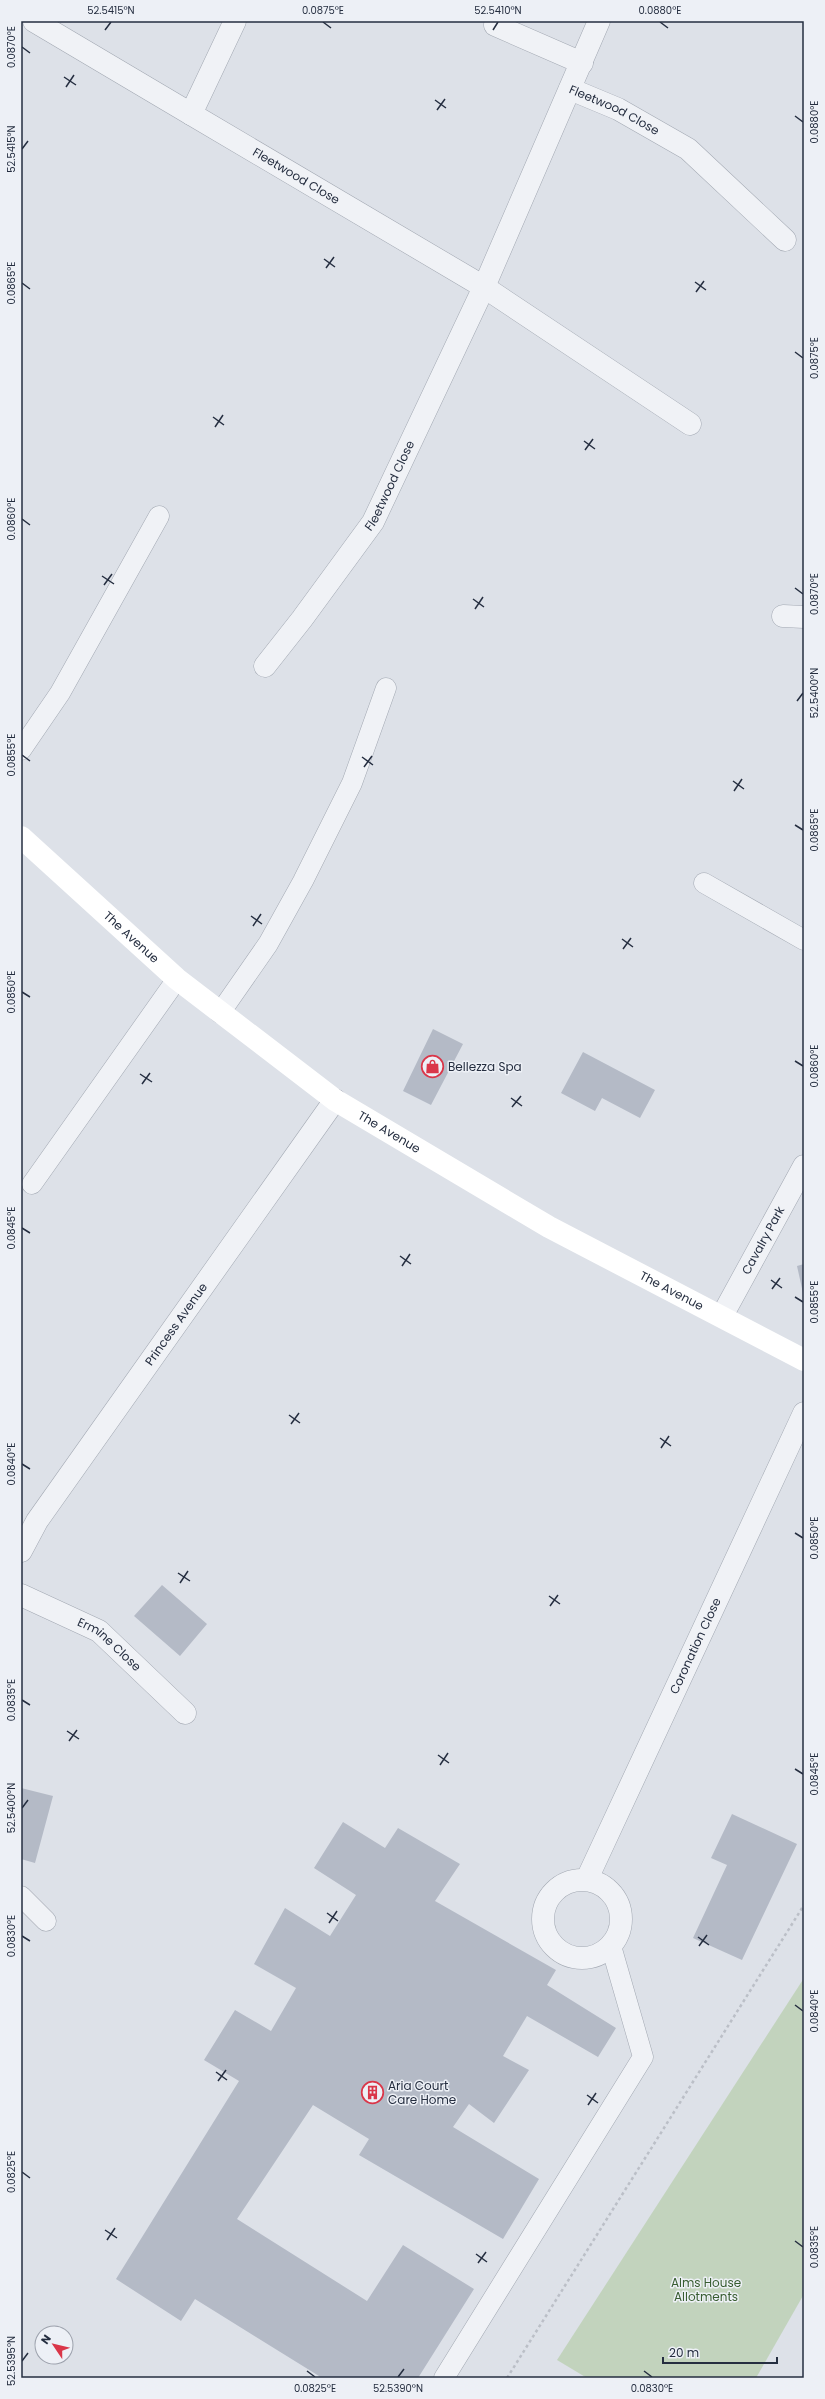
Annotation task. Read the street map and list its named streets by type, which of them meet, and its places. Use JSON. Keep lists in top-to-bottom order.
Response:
{
  "streets": {
    "main road": ["The Avenue"],
    "street": [
      "Fleetwood Close",
      "Cavalry Park",
      "Princess Avenue",
      "Ermine Close",
      "Coronation Close"
    ]
  },
  "crossings": [
    ["The Avenue", "Cavalry Park"],
    ["The Avenue", "Princess Avenue"]
  ],
  "parks": ["Alms House Allotments"],
  "places": {
    "shop": ["Bellezza Spa"],
    "building": ["Aria Court Care Home"]
  },
  "scale_bar": "20 m",
  "north": "top left",
  "coordinates": [
    "52.5415°N",
    "0.0875°E",
    "52.5410°N",
    "0.0880°E",
    "0.0870°E",
    "0.0865°E",
    "0.0860°E",
    "52.5400°N",
    "0.0855°E",
    "0.0850°E",
    "0.0845°E",
    "0.0840°E",
    "0.0835°E",
    "0.0830°E",
    "0.0825°E",
    "52.5395°N",
    "52.5390°N"
  ]
}
